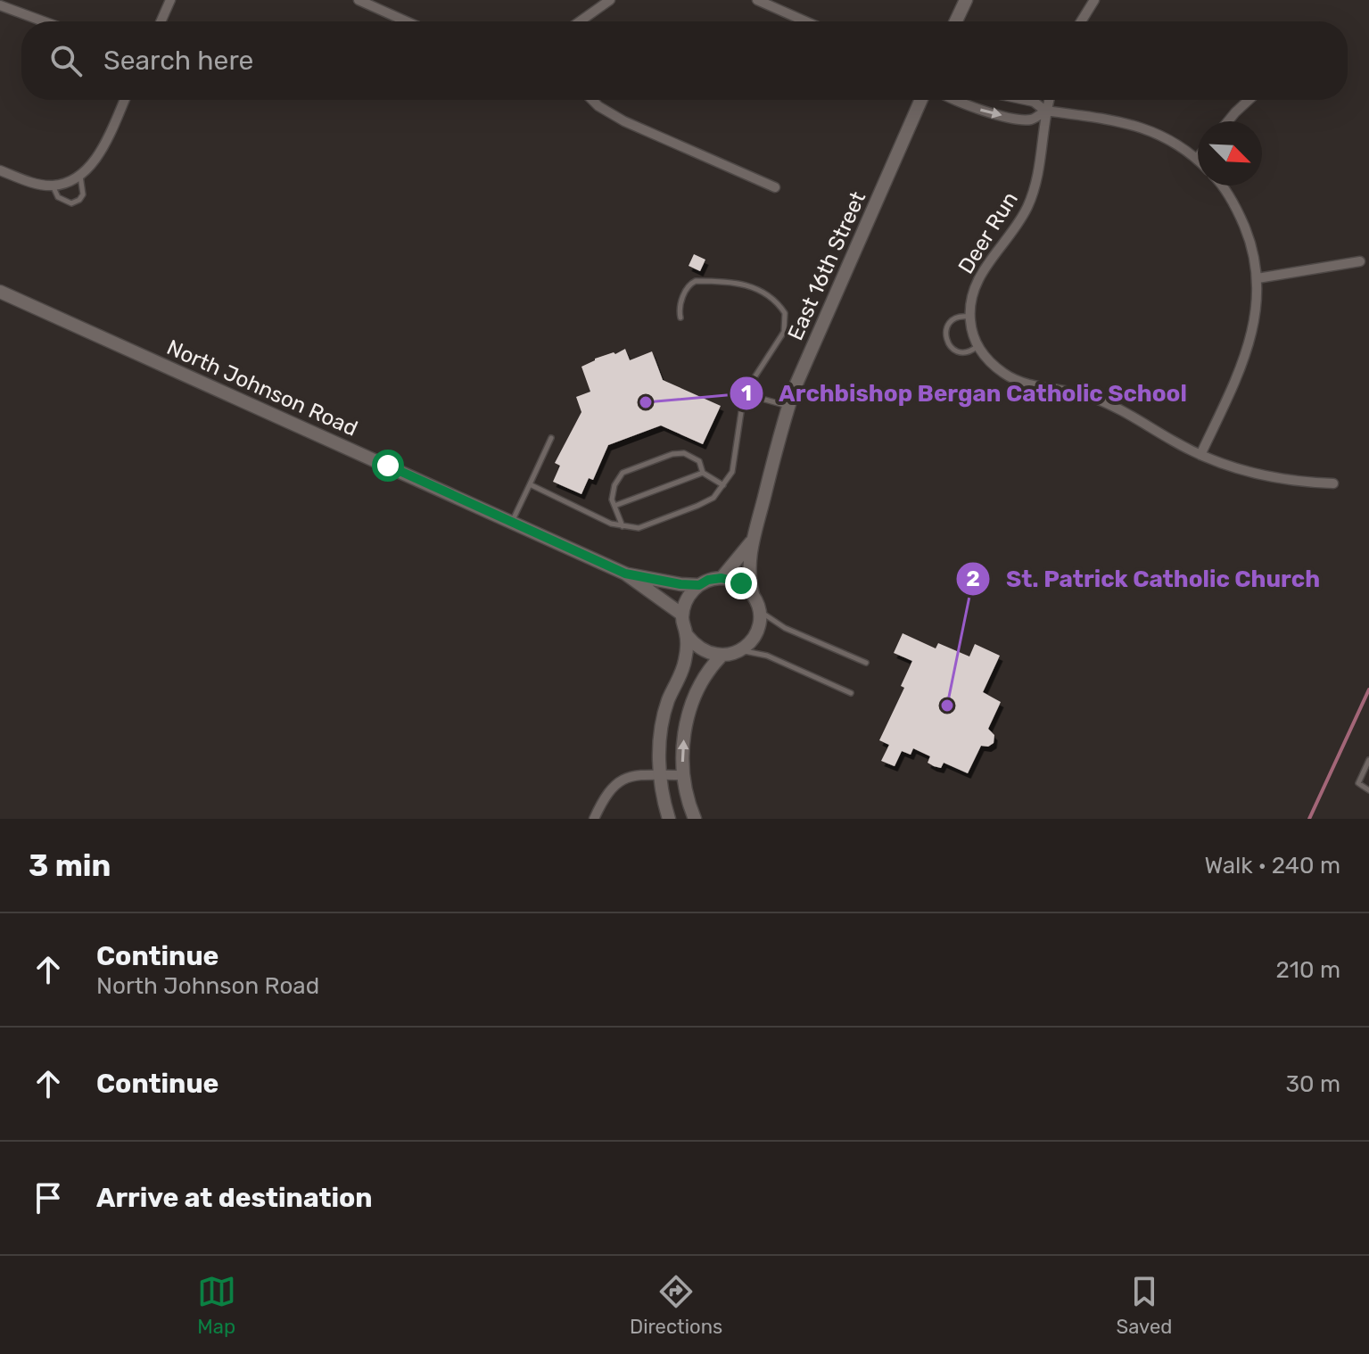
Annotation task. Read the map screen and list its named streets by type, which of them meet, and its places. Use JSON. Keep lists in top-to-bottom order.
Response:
{
  "streets": {
    "main road": ["East 16th Street", "North Johnson Road"],
    "street": ["Deer Run"]
  },
  "crossings": [
    ["East 16th Street", "North Johnson Road"]
  ],
  "places": ["Archbishop Bergan Catholic School", "St. Patrick Catholic Church"],
  "north": "bottom right",
  "page": {
    "search": "Search here",
    "heading": ["3 min", "Walk · 240 m"],
    "list": [
      ["Continue", "North Johnson Road", "210 m"],
      ["Continue", "30 m"],
      "Arrive at destination"
    ],
    "nav": ["Map", "Directions", "Saved"]
  }
}
